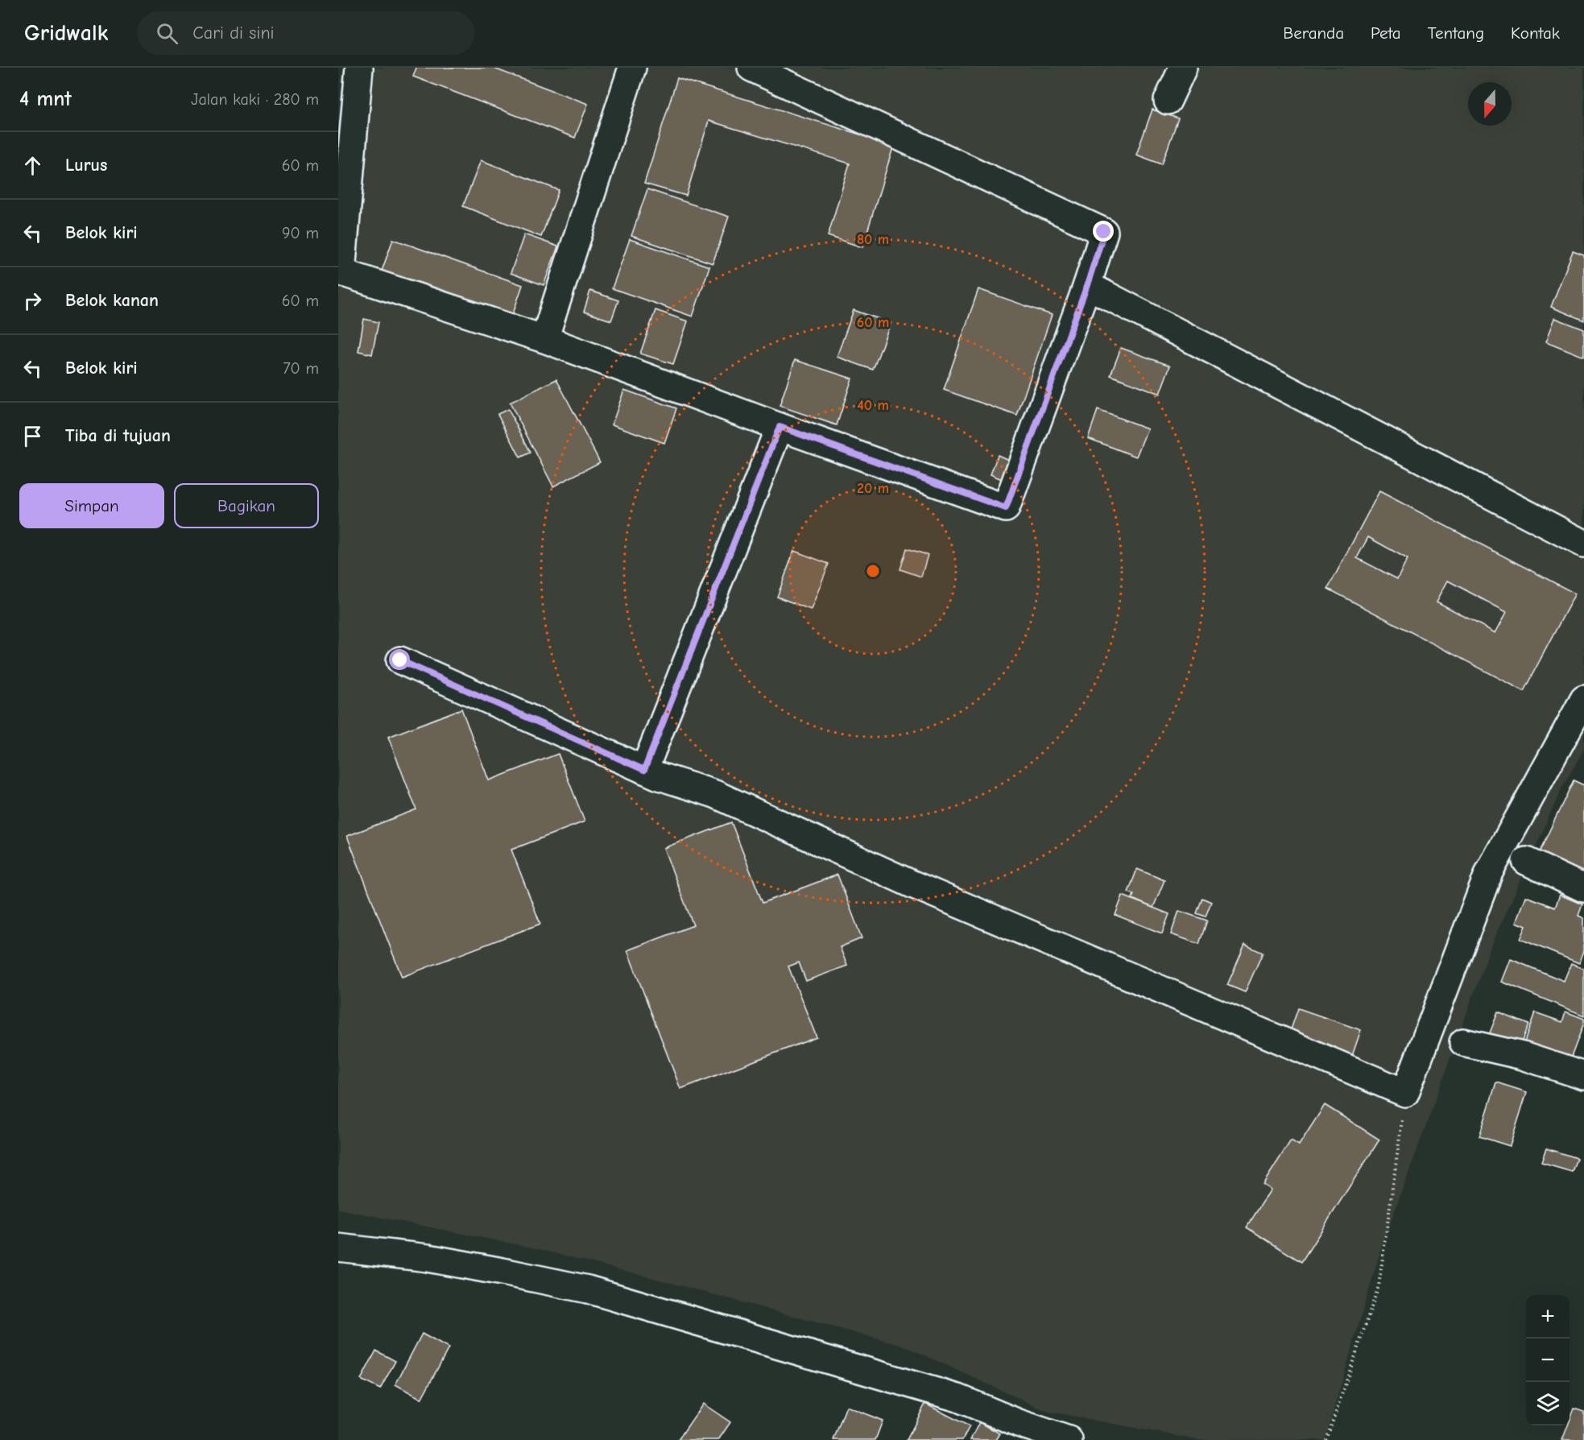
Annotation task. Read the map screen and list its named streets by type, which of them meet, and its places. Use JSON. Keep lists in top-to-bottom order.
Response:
{
  "north": "bottom",
  "page": {
    "header": "Gridwalk",
    "search": "Cari di sini",
    "nav": [
      "Beranda",
      "Peta",
      "Tentang",
      "Kontak"
    ],
    "heading": ["4 mnt", "Jalan kaki · 280 m"],
    "list": [
      ["Lurus", "60 m"],
      ["Belok kiri", "90 m"],
      ["Belok kanan", "60 m"],
      ["Belok kiri", "70 m"],
      "Tiba di tujuan"
    ],
    "buttons": ["Simpan", "Bagikan"],
    "map_buttons": ["+", "−"]
  },
  "rings": [
    "80 m",
    "60 m",
    "40 m",
    "20 m"
  ]
}
